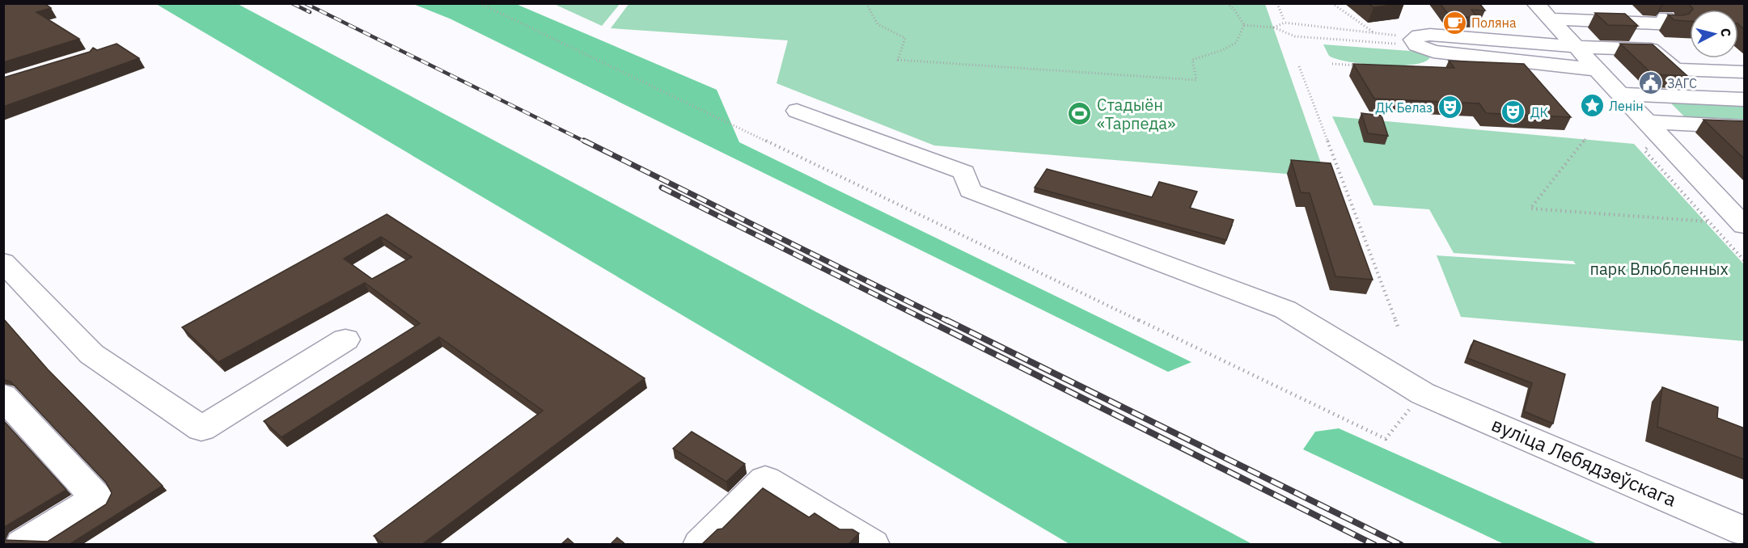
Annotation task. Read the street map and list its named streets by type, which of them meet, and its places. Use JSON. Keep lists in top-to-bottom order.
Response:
{
  "streets": {
    "street": ["вуліца Лебядзеўскага"]
  },
  "parks": ["парк Влюбленных"],
  "places": {
    "cafe": ["Поляна"],
    "public building": ["ЗАГС"],
    "place": ["Ленін"],
    "theatre": ["ДК Белаз", "ДК"],
    "sports": ["Стадыён «Тарпеда»"]
  },
  "north": "right"
}
